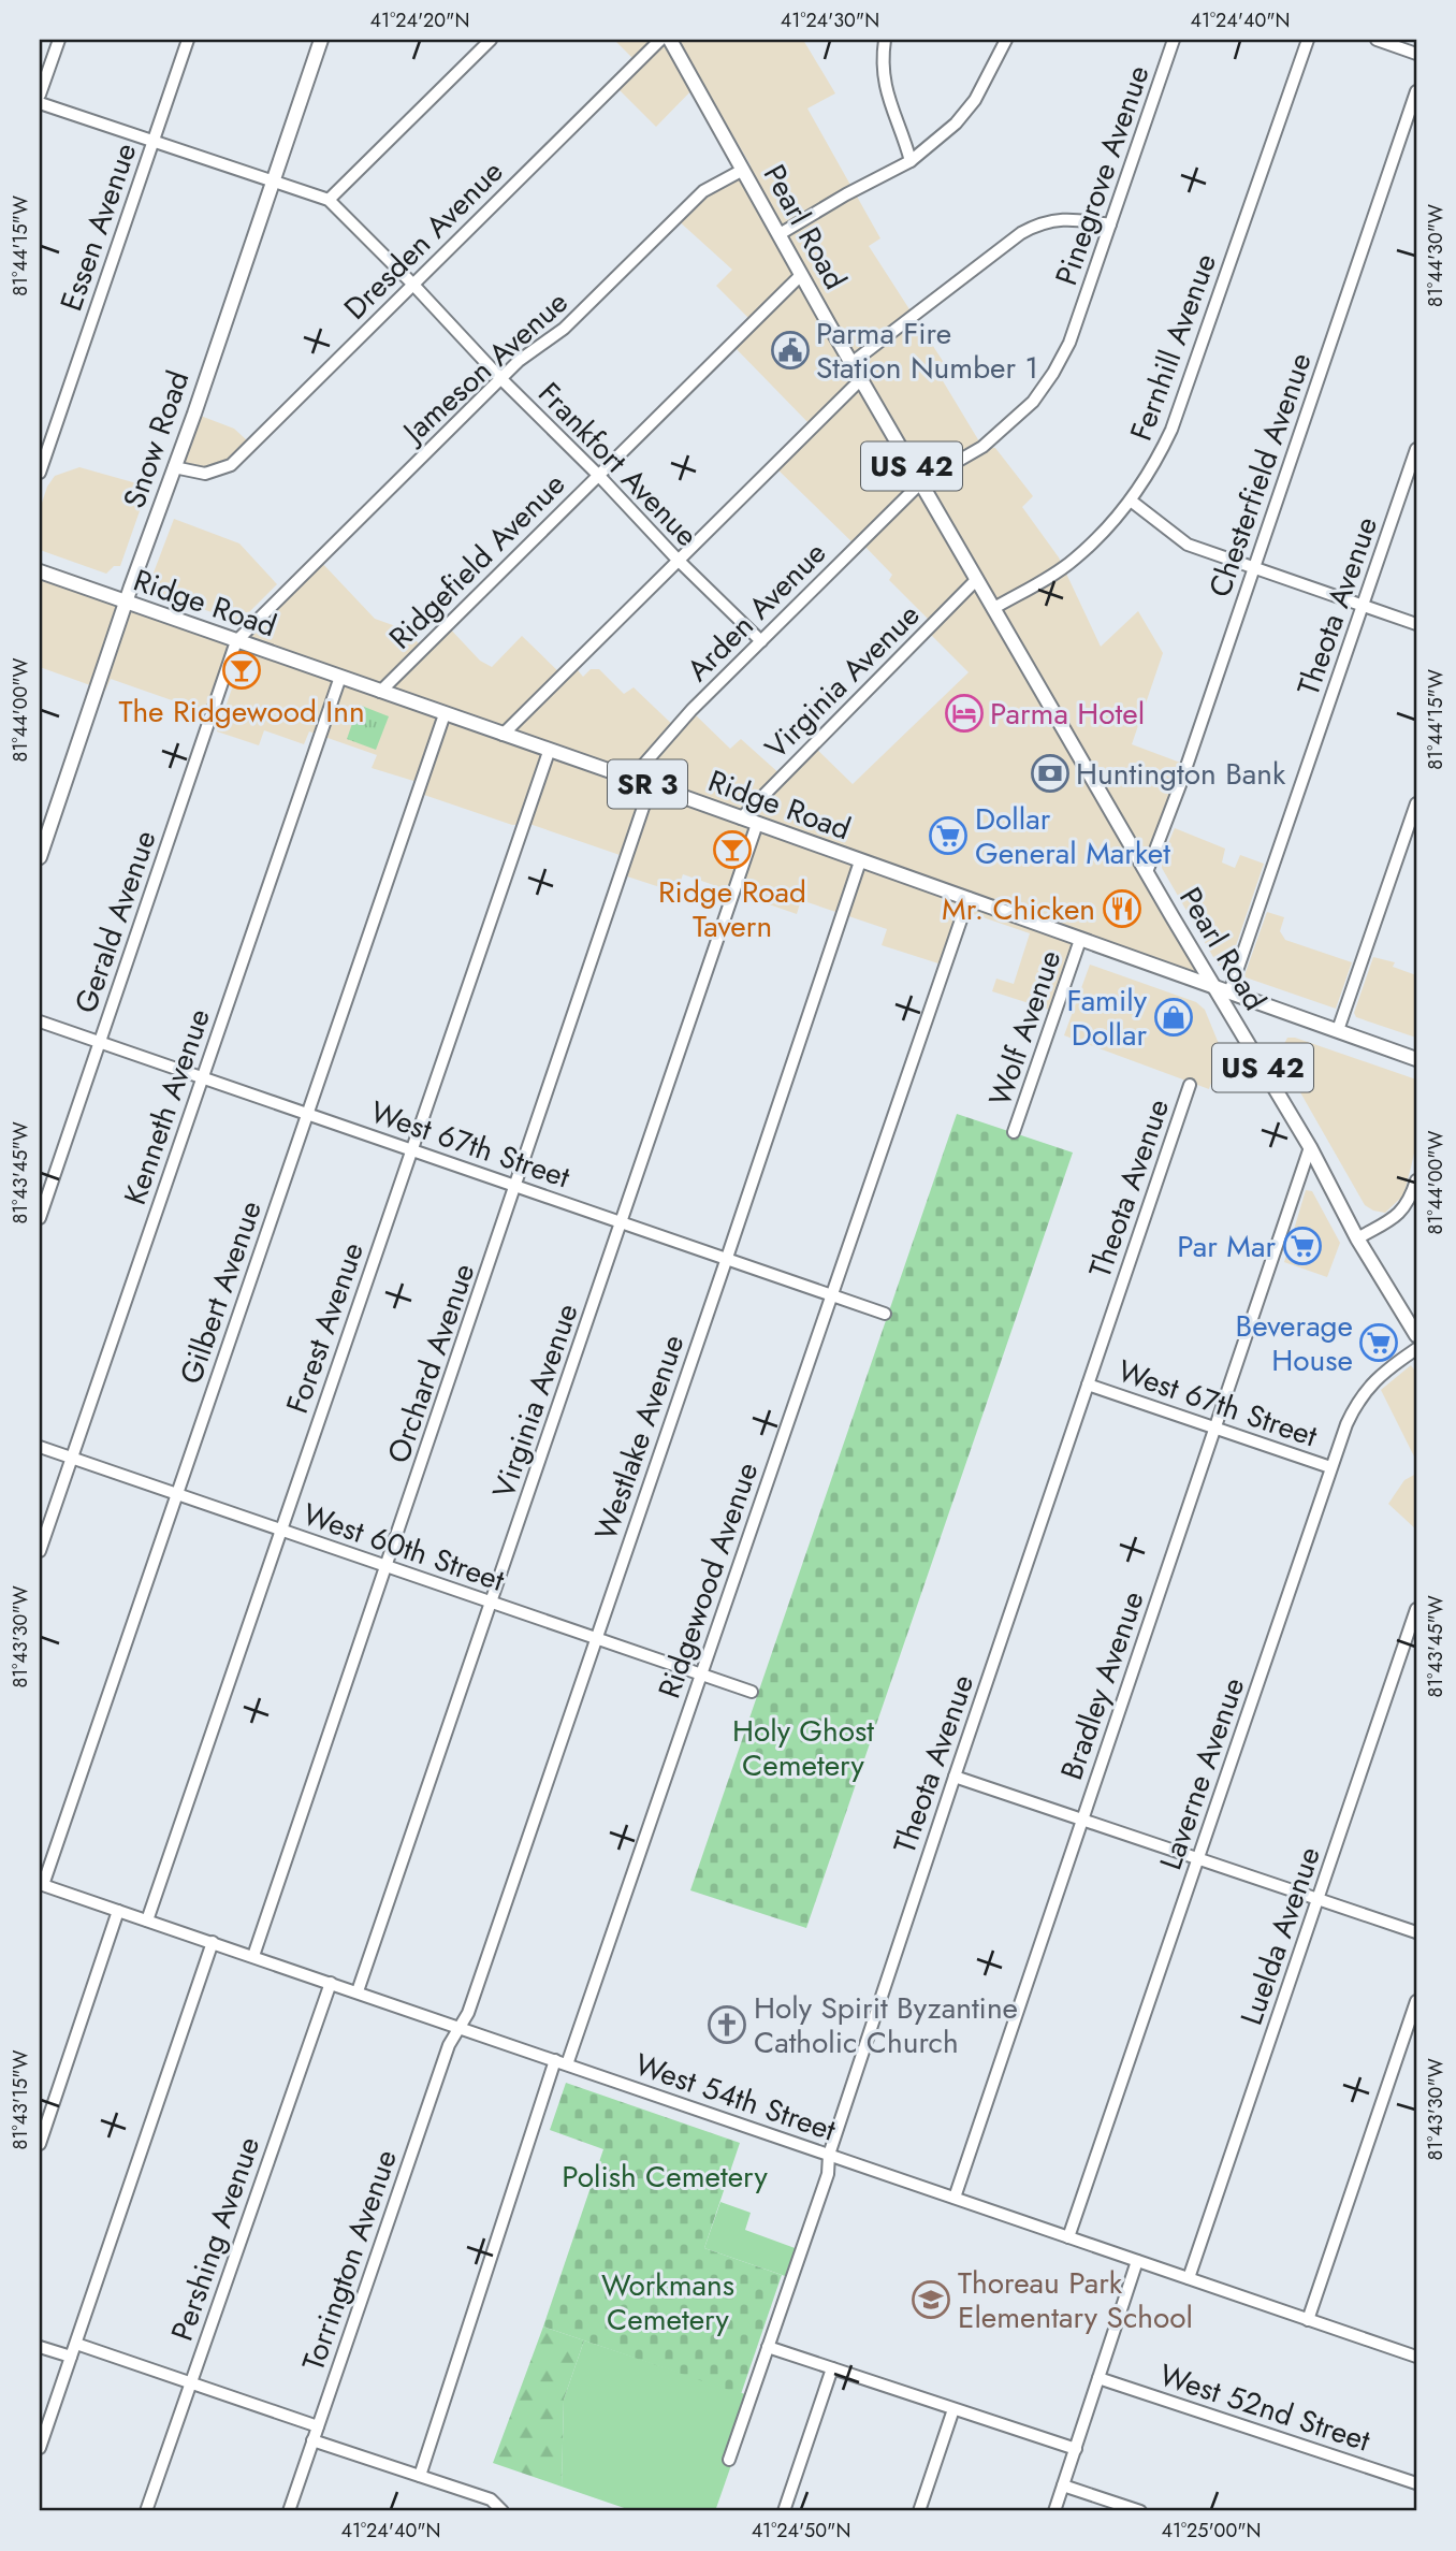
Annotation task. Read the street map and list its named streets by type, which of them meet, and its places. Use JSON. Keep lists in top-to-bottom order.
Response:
{
  "streets": {
    "main road": [
      "Pearl Road",
      "Snow Road",
      "US 42",
      "Ridge Road",
      "SR 3"
    ],
    "street": [
      "Pinegrove Avenue",
      "Essen Avenue",
      "Dresden Avenue",
      "Fernhill Avenue",
      "Jameson Avenue",
      "Frankfort Avenue",
      "Chesterfield Avenue",
      "Ridgefield Avenue",
      "Theota Avenue",
      "Arden Avenue",
      "Virginia Avenue",
      "Gerald Avenue",
      "Wolf Avenue",
      "Kenneth Avenue",
      "West 67th Street",
      "Gilbert Avenue",
      "Forest Avenue",
      "Orchard Avenue",
      "Westlake Avenue",
      "West 60th Street",
      "Ridgewood Avenue",
      "Bradley Avenue",
      "Laverne Avenue",
      "Luelda Avenue",
      "West 54th Street",
      "Pershing Avenue",
      "Torrington Avenue",
      "West 52nd Street"
    ]
  },
  "crossings": [
    ["Pinegrove Avenue", "Pearl Road"],
    ["Pinegrove Avenue", "Arden Avenue"],
    ["Essen Avenue", "Frankfort Avenue"],
    ["Pearl Road", "Fernhill Avenue"],
    ["Pearl Road", "Jameson Avenue"],
    ["Pearl Road", "Chesterfield Avenue"],
    ["Pearl Road", "Ridgefield Avenue"],
    ["Pearl Road", "Ridge Road"],
    ["Pearl Road", "Arden Avenue"],
    ["Pearl Road", "Virginia Avenue"],
    ["Pearl Road", "Bradley Avenue"],
    ["Dresden Avenue", "Snow Road"],
    ["Dresden Avenue", "Frankfort Avenue"],
    ["Jameson Avenue", "Frankfort Avenue"],
    ["Jameson Avenue", "Ridge Road"],
    ["Jameson Avenue", "Gerald Avenue"],
    ["Snow Road", "Frankfort Avenue"],
    ["Snow Road", "Ridge Road"],
    ["Frankfort Avenue", "Ridgefield Avenue"],
    ["Frankfort Avenue", "Arden Avenue"],
    ["Ridgefield Avenue", "Ridge Road"],
    ["Ridge Road", "Theota Avenue"],
    ["Ridge Road", "Arden Avenue"],
    ["Ridge Road", "Virginia Avenue"],
    ["Ridge Road", "Gerald Avenue"],
    ["Ridge Road", "Wolf Avenue"],
    ["Ridge Road", "Kenneth Avenue"],
    ["Ridge Road", "Gilbert Avenue"],
    ["Ridge Road", "Forest Avenue"],
    ["Ridge Road", "Orchard Avenue"],
    ["Ridge Road", "Westlake Avenue"],
    ["Ridge Road", "Ridgewood Avenue"],
    ["Theota Avenue", "West 67th Street"],
    ["Theota Avenue", "West 54th Street"],
    ["Virginia Avenue", "West 67th Street"],
    ["Virginia Avenue", "West 60th Street"],
    ["Virginia Avenue", "West 54th Street"],
    ["Gerald Avenue", "West 67th Street"],
    ["Kenneth Avenue", "West 67th Street"],
    ["Kenneth Avenue", "West 60th Street"],
    ["West 67th Street", "Gilbert Avenue"],
    ["West 67th Street", "Forest Avenue"],
    ["West 67th Street", "Orchard Avenue"],
    ["West 67th Street", "Westlake Avenue"],
    ["West 67th Street", "Ridgewood Avenue"],
    ["West 67th Street", "Bradley Avenue"],
    ["West 67th Street", "Laverne Avenue"],
    ["Gilbert Avenue", "West 60th Street"],
    ["Gilbert Avenue", "West 54th Street"],
    ["Forest Avenue", "West 60th Street"],
    ["Forest Avenue", "West 54th Street"],
    ["Orchard Avenue", "West 60th Street"],
    ["Orchard Avenue", "West 54th Street"],
    ["Westlake Avenue", "West 60th Street"],
    ["Westlake Avenue", "West 54th Street"],
    ["Westlake Avenue", "Torrington Avenue"],
    ["West 60th Street", "Ridgewood Avenue"],
    ["Ridgewood Avenue", "West 54th Street"],
    ["Bradley Avenue", "West 54th Street"],
    ["Laverne Avenue", "West 54th Street"],
    ["Luelda Avenue", "West 54th Street"],
    ["West 54th Street", "Pershing Avenue"],
    ["West 54th Street", "Torrington Avenue"]
  ],
  "parks": ["Holy Ghost Cemetery", "Polish Cemetery", "Workmans Cemetery"],
  "places": {
    "public building": ["Parma Fire Station Number 1"],
    "bar": ["The Ridgewood Inn", "Ridge Road Tavern"],
    "hotel": ["Parma Hotel"],
    "bank": ["Huntington Bank"],
    "supermarket": ["Dollar General Market", "Par Mar", "Beverage House"],
    "restaurant": ["Mr. Chicken"],
    "shop": ["Family Dollar"],
    "church": ["Holy Spirit Byzantine Catholic Church"],
    "school or university": ["Thoreau Park Elementary School"]
  },
  "coordinates": [
    "41°24'20\"N",
    "41°24'30\"N",
    "41°24'40\"N",
    "81°44'15\"W",
    "81°44'30\"W",
    "81°44'00\"W",
    "81°43'45\"W",
    "81°43'30\"W",
    "81°43'15\"W",
    "41°24'50\"N",
    "41°25'00\"N"
  ]
}
